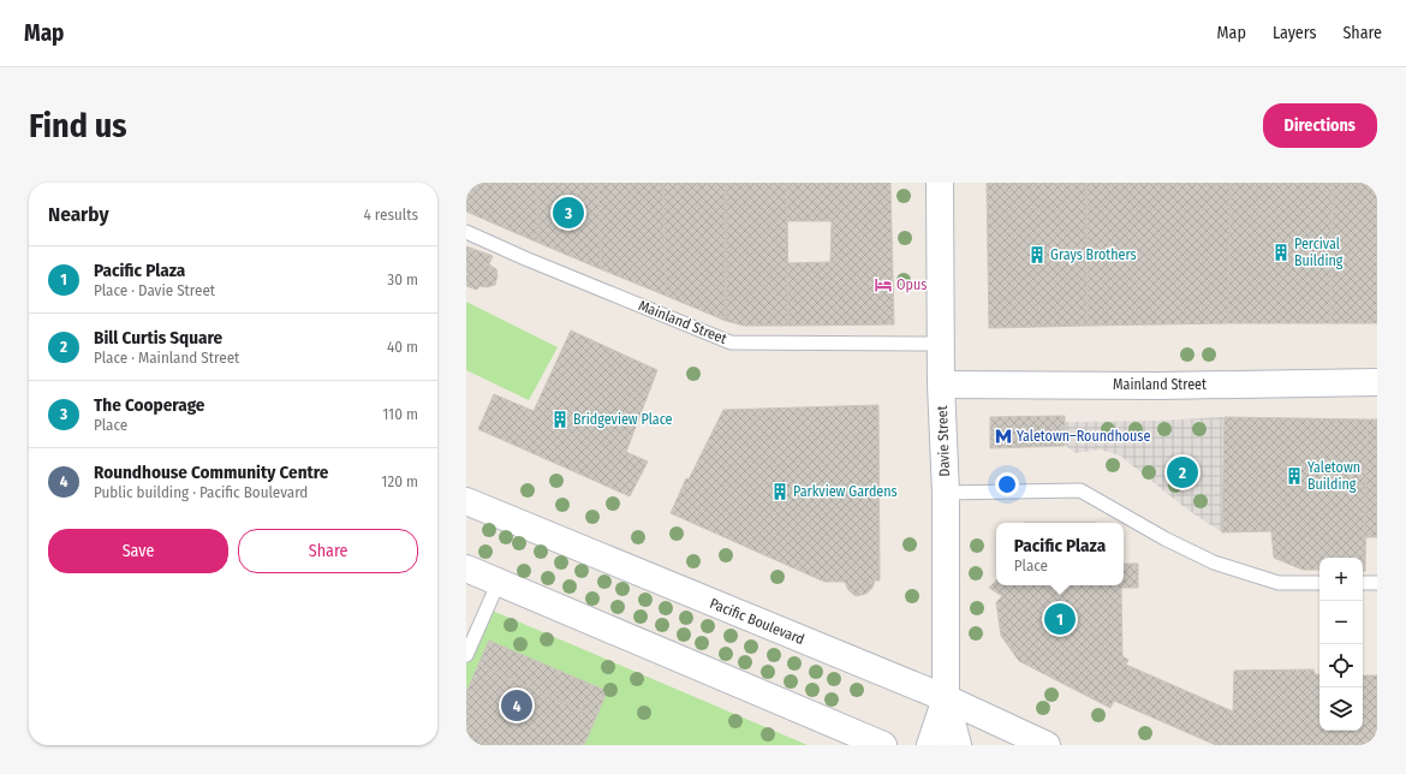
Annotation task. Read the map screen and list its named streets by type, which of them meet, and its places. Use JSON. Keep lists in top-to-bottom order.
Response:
{
  "streets": {
    "main road": ["Mainland Street", "Davie Street", "Pacific Boulevard"]
  },
  "crossings": [
    ["Mainland Street", "Davie Street"],
    ["Davie Street", "Pacific Boulevard"]
  ],
  "places": {
    "building": [
      "Percival Building",
      "Grays Brothers",
      "Bridgeview Place",
      "Yaletown Building",
      "Parkview Gardens"
    ],
    "hotel": ["Opus"],
    "metro station": ["Yaletown–Roundhouse"]
  },
  "page": {
    "header": "Map",
    "nav": ["Map", "Layers", "Share"],
    "buttons": [
      "Directions",
      ["Save", "Share"]
    ],
    "title": "Find us",
    "heading": ["Nearby", "4 results"],
    "pins": [
      "3",
      "2",
      "1",
      "4"
    ],
    "list": [
      {
        "mark": "1",
        "name": "Pacific Plaza",
        "note": "Place · Davie Street",
        "value": "30 m"
      },
      {
        "mark": "2",
        "name": "Bill Curtis Square",
        "note": "Place · Mainland Street",
        "value": "40 m"
      },
      {
        "mark": "3",
        "name": "The Cooperage",
        "note": "Place",
        "value": "110 m"
      },
      {
        "mark": "4",
        "name": "Roundhouse Community Centre",
        "note": "Public building · Pacific Boulevard",
        "value": "120 m"
      }
    ],
    "popup": ["Pacific Plaza", "Place"],
    "map_buttons": ["+", "−"]
  }
}
